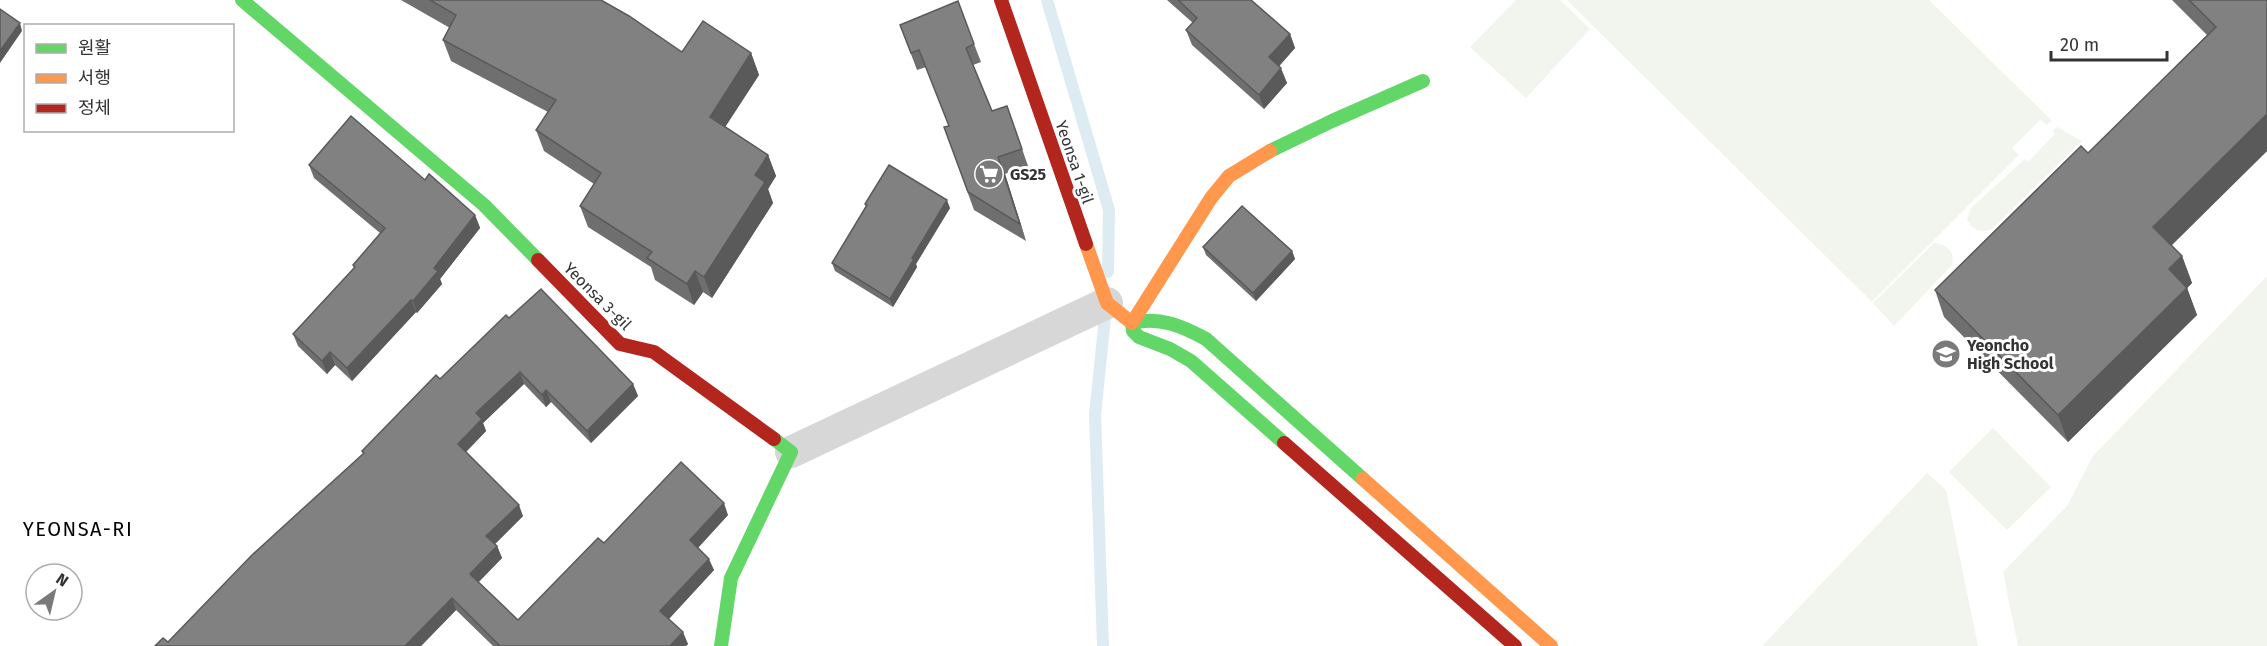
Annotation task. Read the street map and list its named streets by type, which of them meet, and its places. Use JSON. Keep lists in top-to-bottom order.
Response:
{
  "streets": {
    "street": ["Yeonsa 1-gil", "Yeonsa 3-gil"]
  },
  "districts": ["YEONSA-RI"],
  "places": {
    "supermarket": ["GS25"],
    "school or university": ["Yeoncho High School"]
  },
  "legend": ["원활", "서행", "정체"],
  "scale_bar": "20 m",
  "north": "top right"
}
